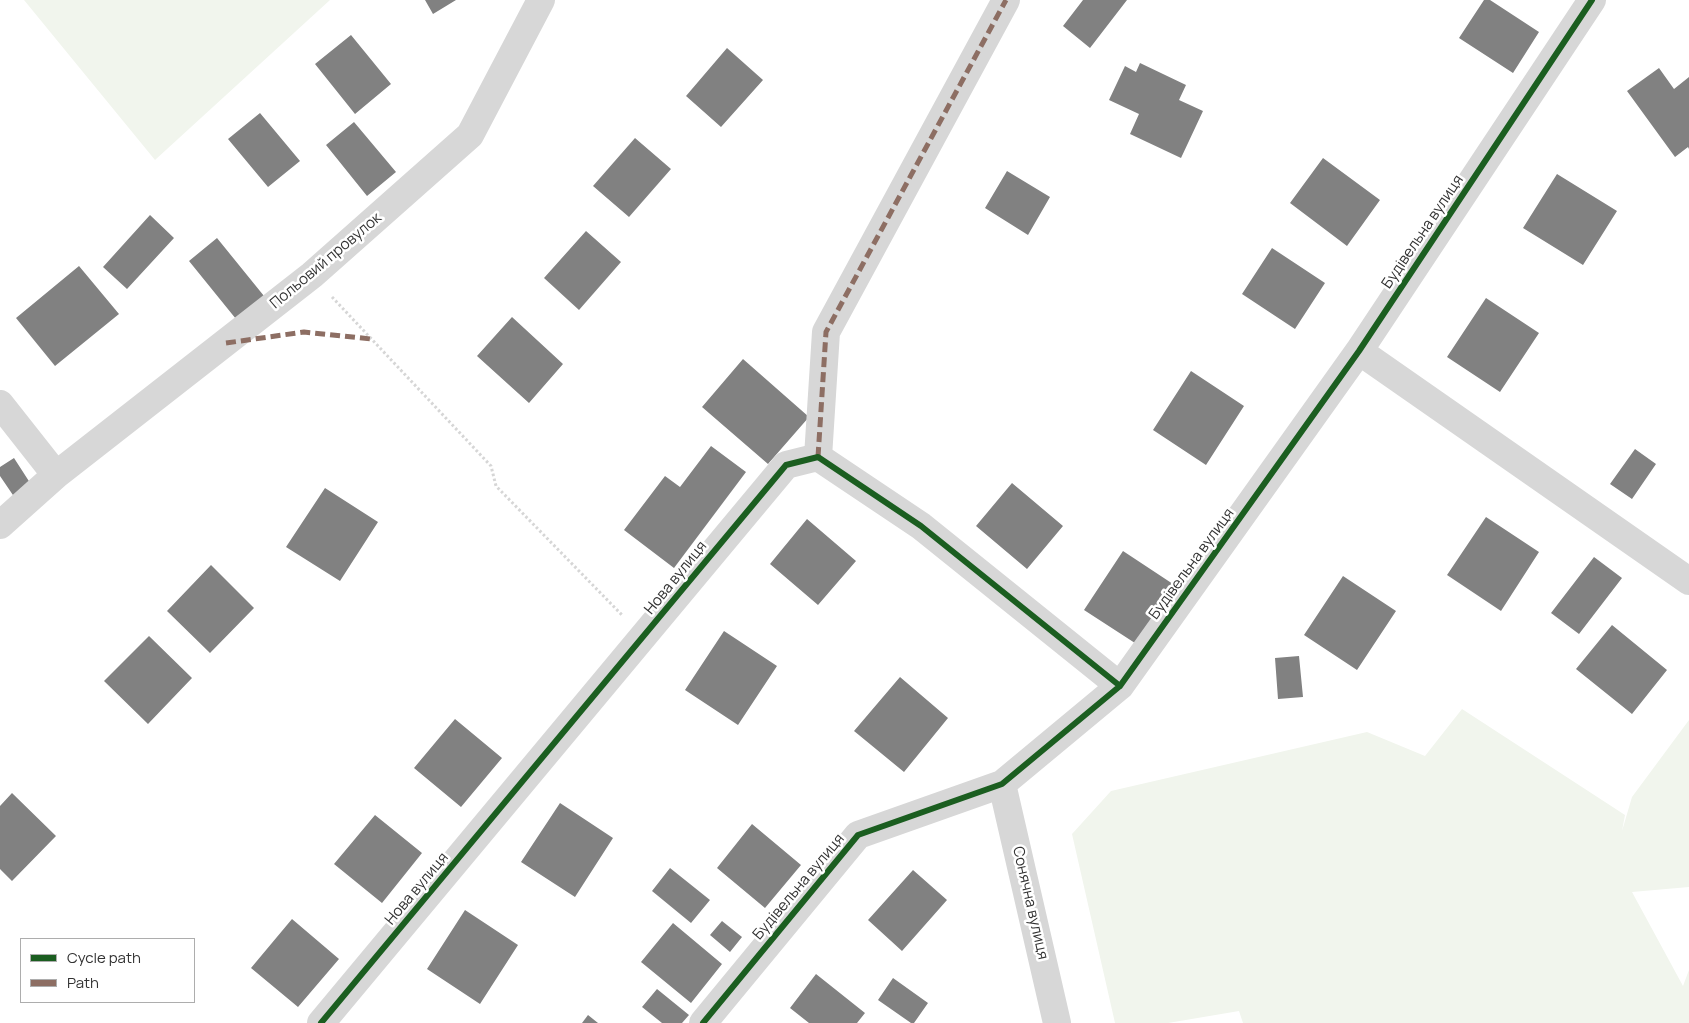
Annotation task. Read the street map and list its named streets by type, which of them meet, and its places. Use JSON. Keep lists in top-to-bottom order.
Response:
{
  "streets": {
    "street": [
      "Будівельна вулиця",
      "Польовий провулок",
      "Нова вулиця",
      "Сонячна вулиця"
    ]
  },
  "crossings": [
    ["Будівельна вулиця", "Сонячна вулиця"]
  ],
  "legend": ["Cycle path", "Path"]
}
